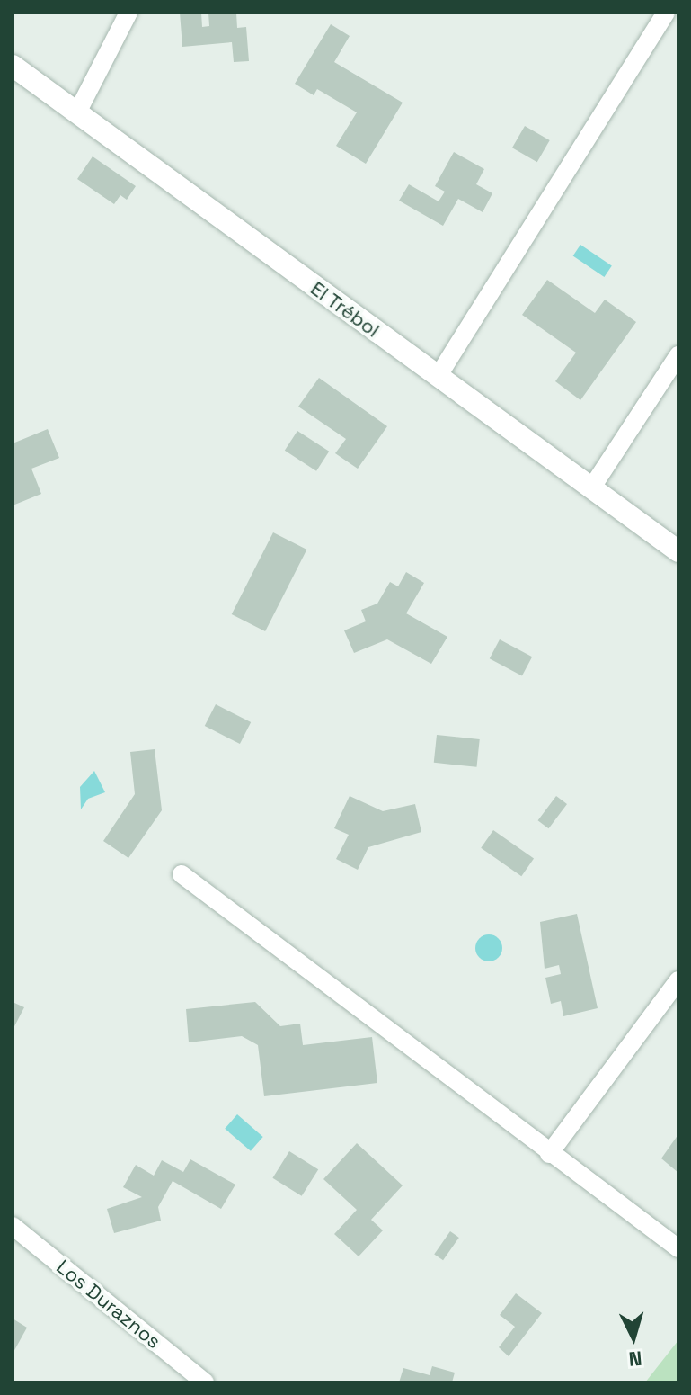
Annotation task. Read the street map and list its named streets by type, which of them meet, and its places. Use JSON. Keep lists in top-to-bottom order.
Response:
{
  "streets": {
    "main road": ["El Trébol"],
    "street": ["Los Duraznos"]
  },
  "north": "bottom"
}
